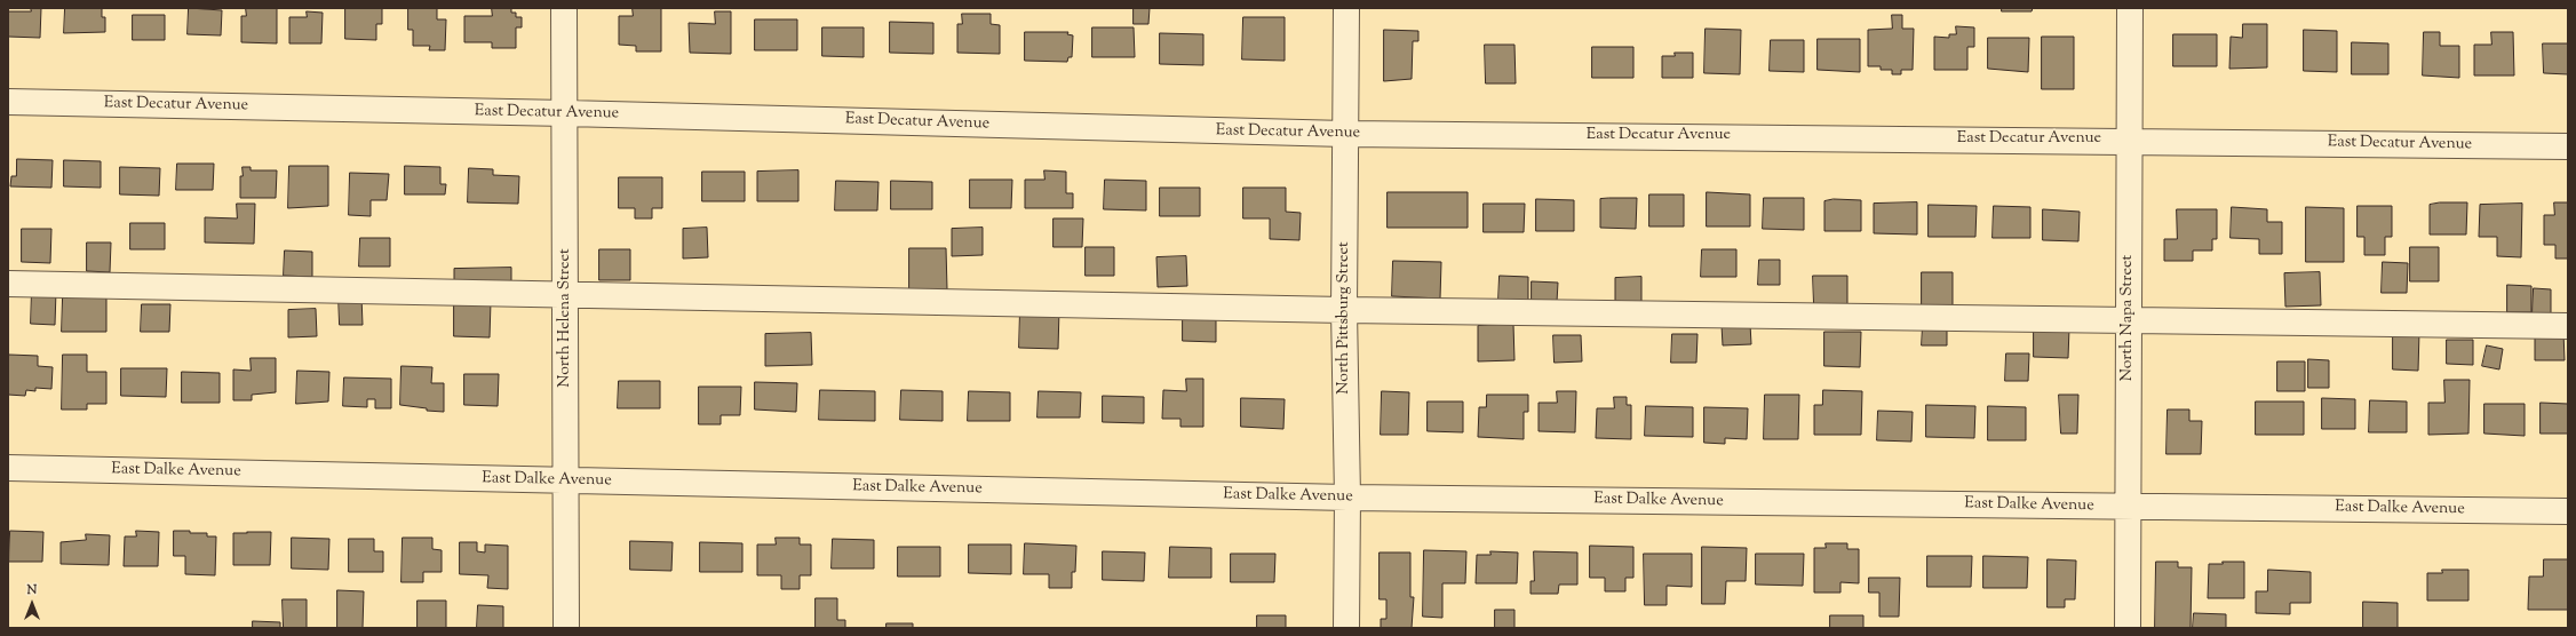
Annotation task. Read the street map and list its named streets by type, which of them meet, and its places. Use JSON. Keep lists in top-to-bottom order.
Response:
{
  "streets": {
    "street": [
      "East Decatur Avenue",
      "North Helena Street",
      "North Pittsburg Street",
      "North Napa Street",
      "East Dalke Avenue"
    ]
  },
  "crossings": [
    ["East Decatur Avenue", "North Helena Street"],
    ["East Decatur Avenue", "North Pittsburg Street"],
    ["East Decatur Avenue", "North Napa Street"],
    ["North Helena Street", "East Dalke Avenue"],
    ["North Pittsburg Street", "East Dalke Avenue"],
    ["North Napa Street", "East Dalke Avenue"]
  ],
  "north": "top"
}
